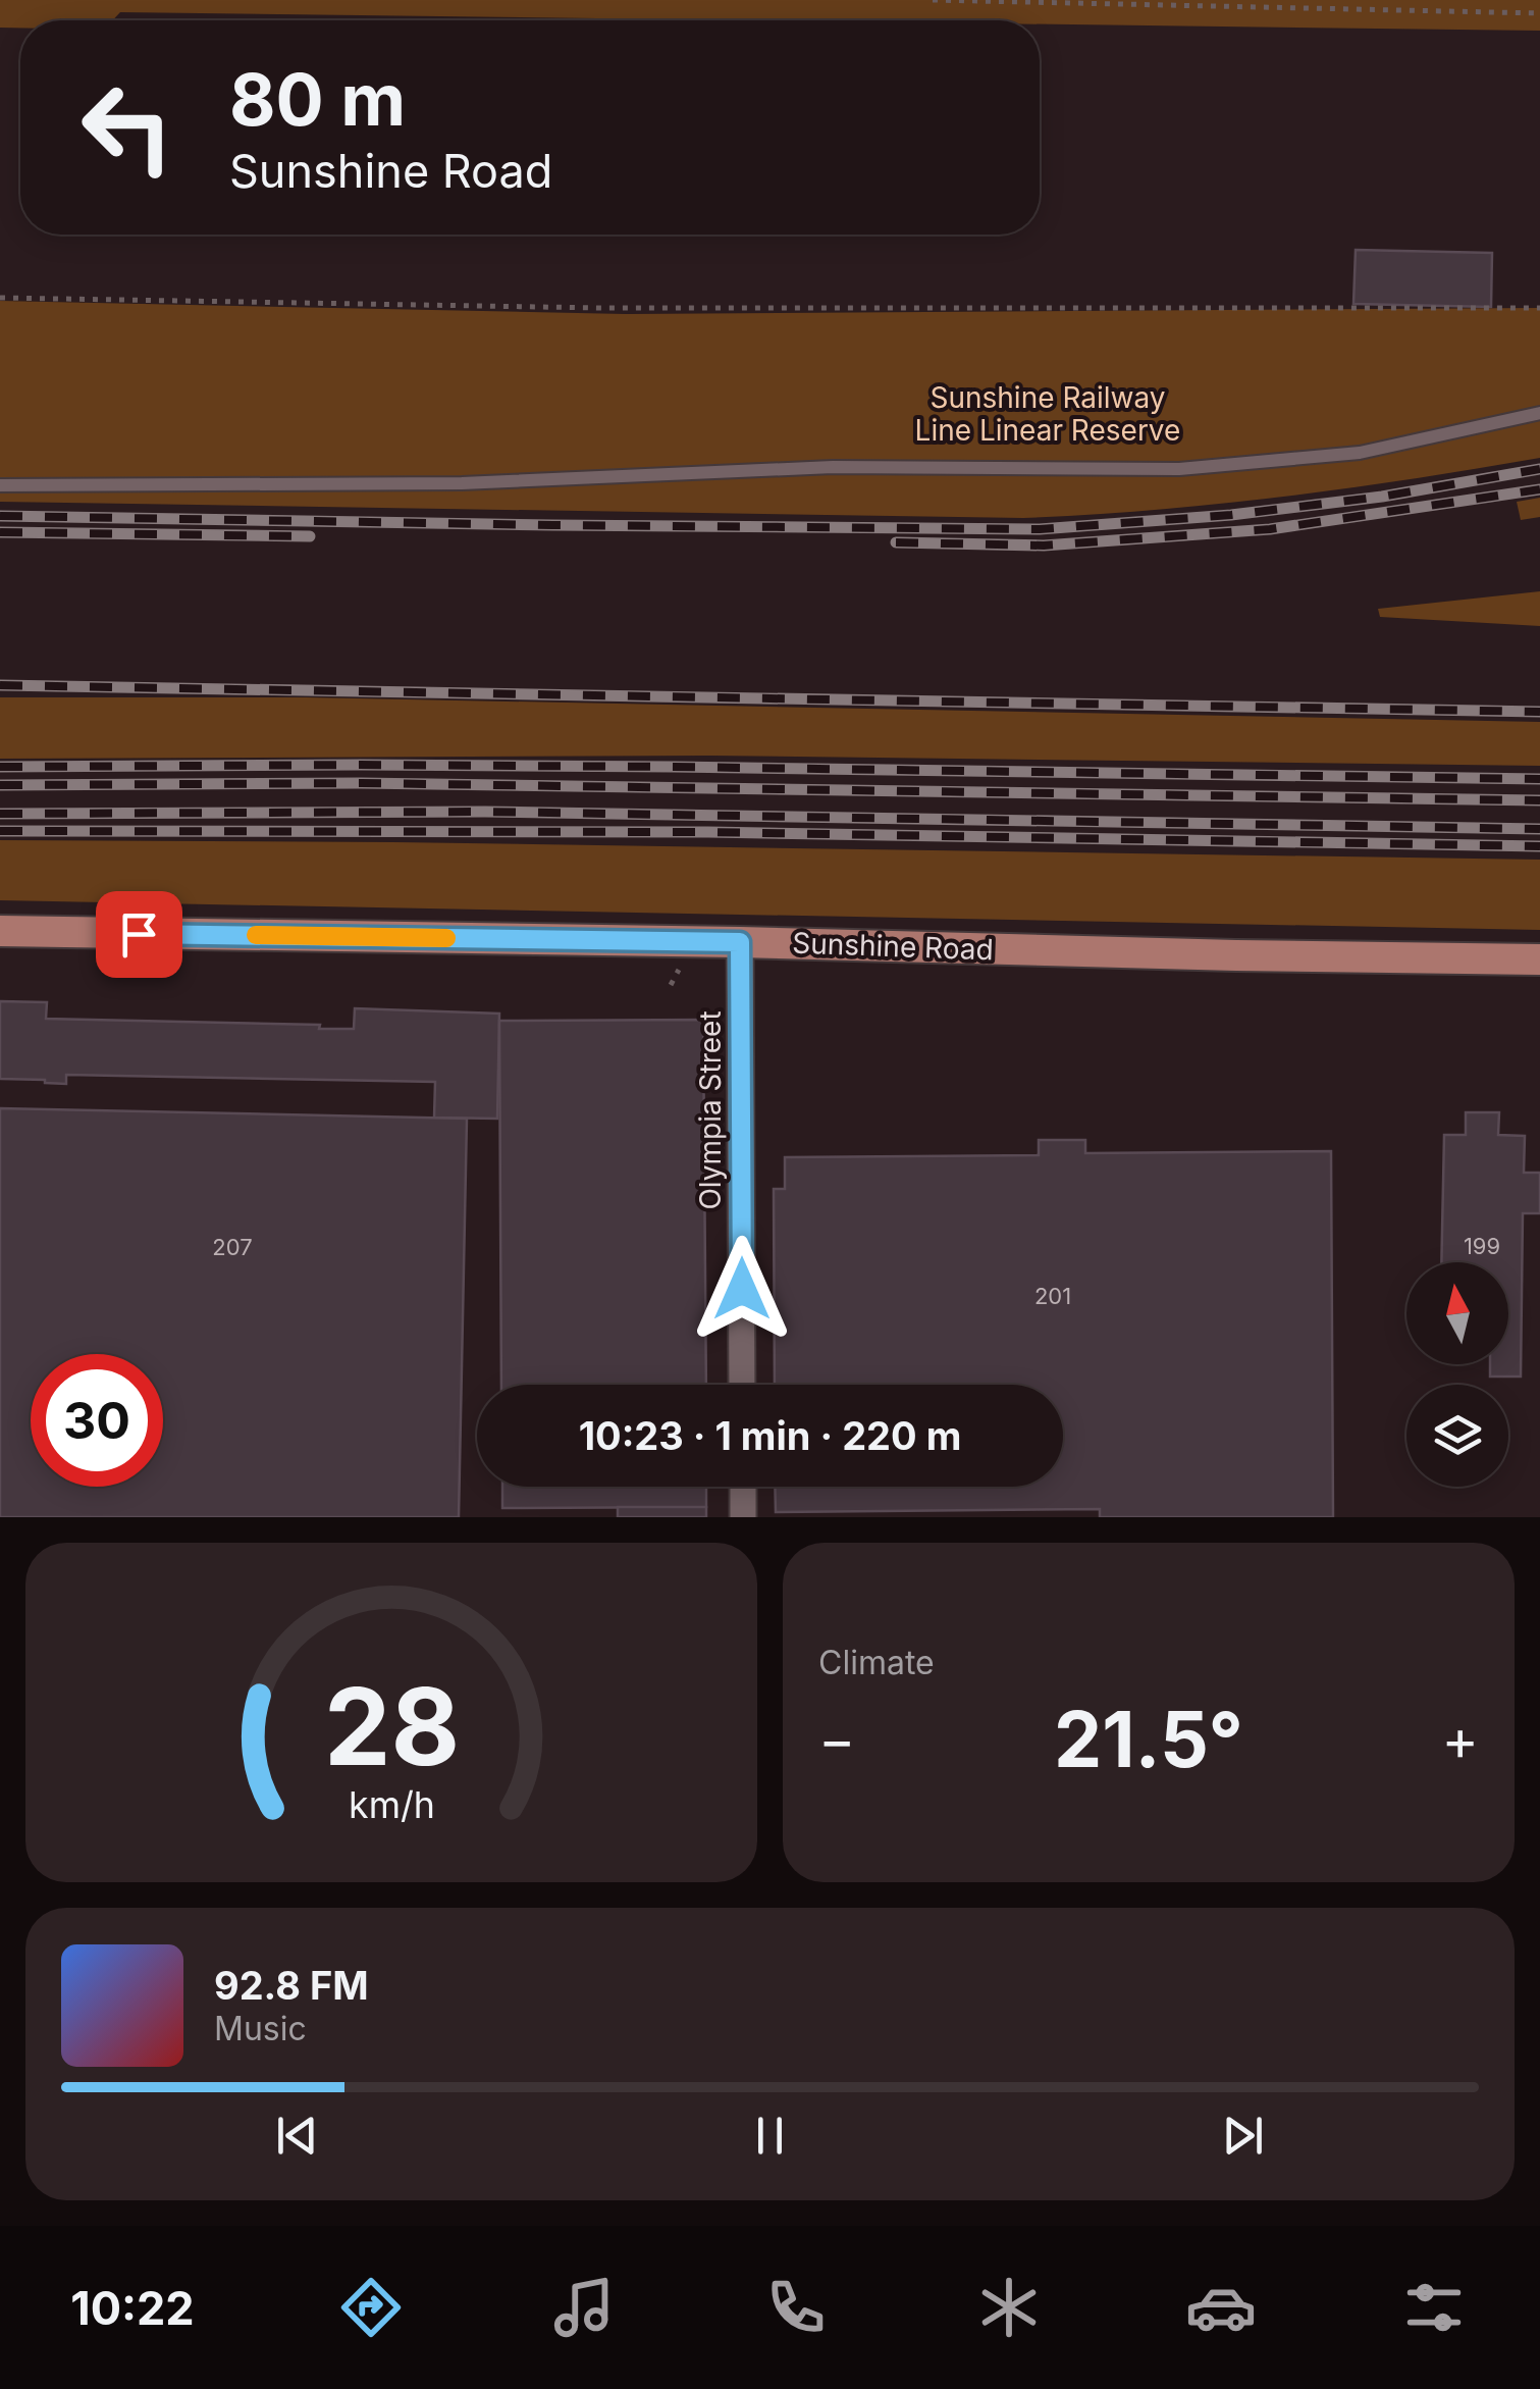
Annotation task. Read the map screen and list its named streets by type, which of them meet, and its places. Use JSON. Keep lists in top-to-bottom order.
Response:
{
  "streets": {
    "main road": ["Sunshine Road"],
    "street": ["Olympia Street"]
  },
  "crossings": [
    ["Sunshine Road", "Olympia Street"]
  ],
  "parks": ["Sunshine Railway Line Linear Reserve"],
  "house_numbers": ["199", "207", "201"],
  "north": "top",
  "page": {
    "turn": ["80 m", "Sunshine Road"],
    "limit": "30",
    "trip": "10:23 · 1 min · 220 m",
    "tile": "Climate",
    "heat": ["−", "21.5°", "+"],
    "song": ["92.8 FM", "Music"],
    "tabs": "10:22",
    "gauge": ["28", "km/h"]
  }
}
